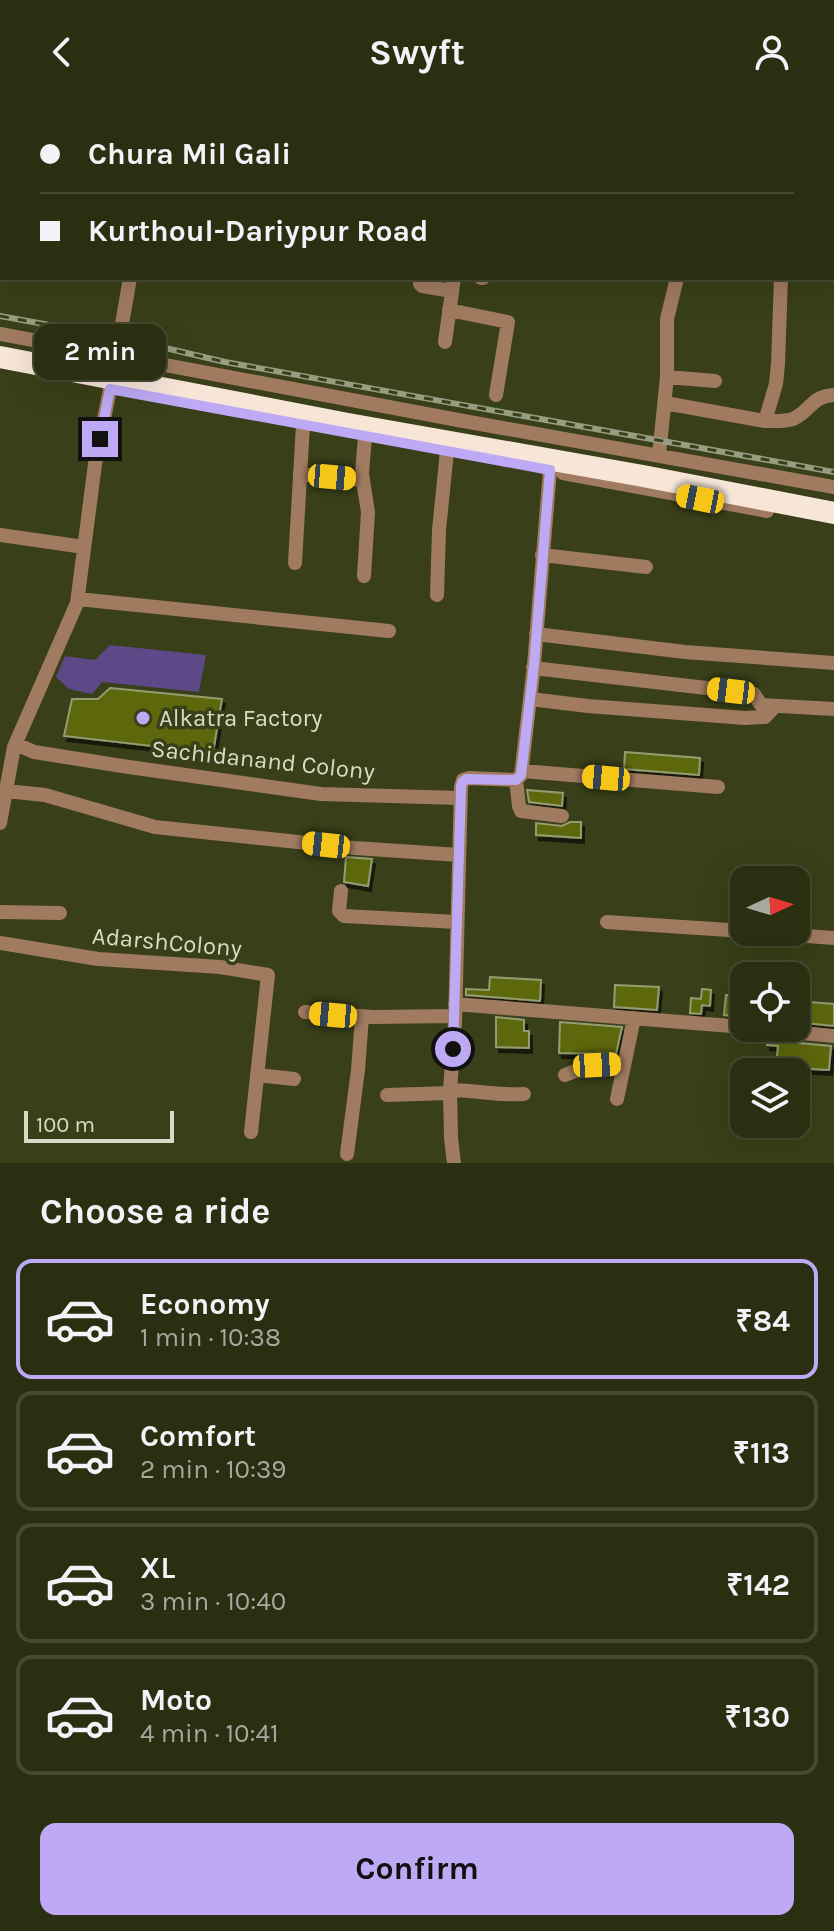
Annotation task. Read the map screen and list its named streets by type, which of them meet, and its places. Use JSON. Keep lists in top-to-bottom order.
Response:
{
  "streets": {
    "street": ["Sachidanand Colony", "AdarshColony"]
  },
  "places": ["Alkatra Factory"],
  "scale_bar": "100 m",
  "north": "right",
  "page": {
    "header": "Swyft",
    "banner": ["Chura Mil Gali", "Kurthoul-Dariypur Road"],
    "bubble": "2 min",
    "scale": "100 m",
    "heading": "Choose a ride",
    "list": [
      {
        "name": "Economy",
        "note": "1 min · 10:38",
        "value": "₹84"
      },
      {
        "name": "Comfort",
        "note": "2 min · 10:39",
        "value": "₹113"
      },
      {
        "name": "XL",
        "note": "3 min · 10:40",
        "value": "₹142"
      },
      {
        "name": "Moto",
        "note": "4 min · 10:41",
        "value": "₹130"
      }
    ],
    "buttons": "Confirm"
  }
}
